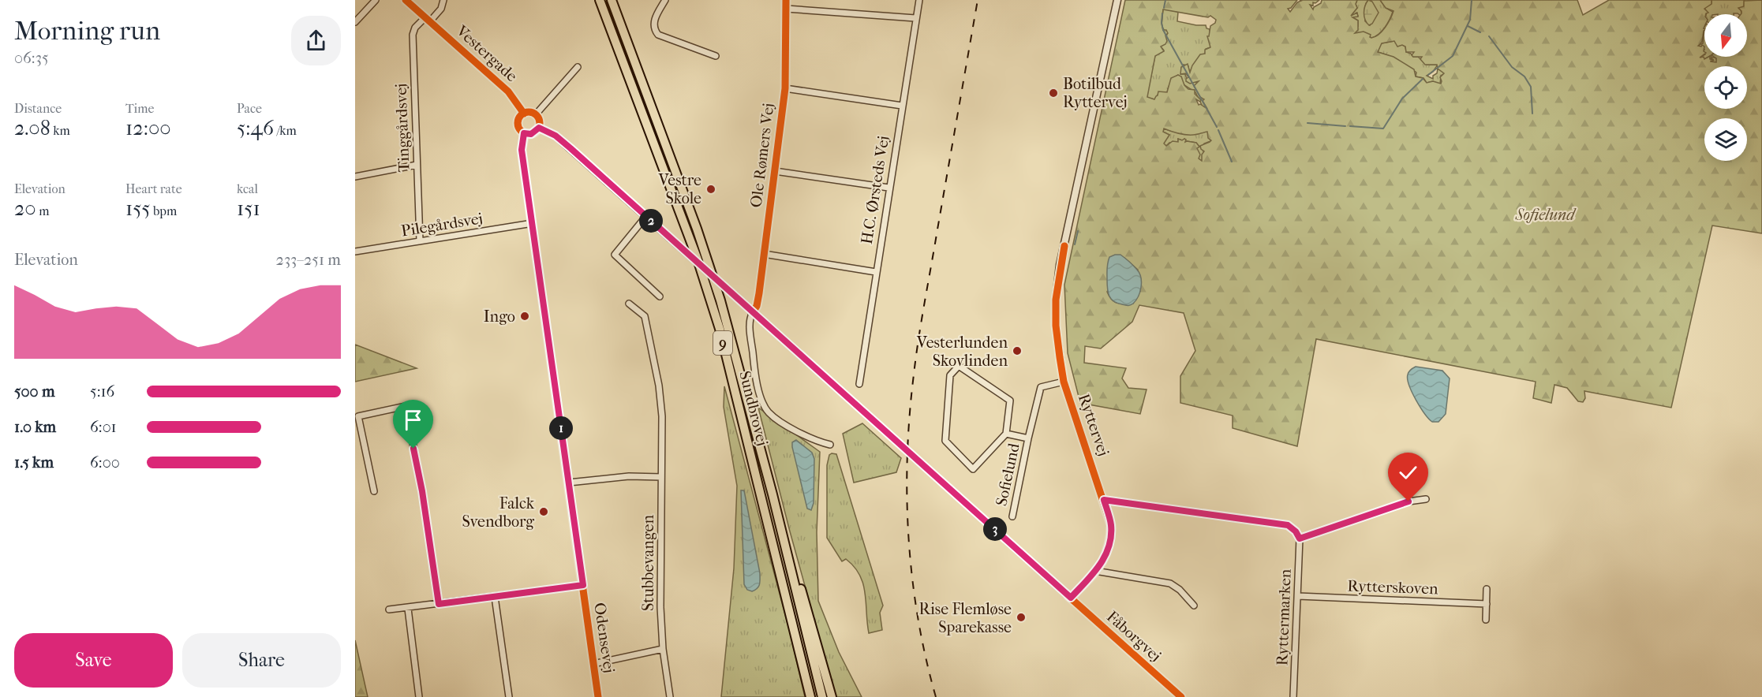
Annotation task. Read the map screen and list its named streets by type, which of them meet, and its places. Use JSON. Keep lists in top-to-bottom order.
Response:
{
  "streets": {
    "main road": ["9", "Sundbrovej"],
    "street": [
      "Vestergade",
      "Tinggårdsvej",
      "Ole Rømers Vej",
      "H.C. Ørsteds Vej",
      "Pilegårdsvej",
      "Ryttervej",
      "Sofielund",
      "Stubbevangen",
      "Rytterskoven",
      "Ryttermarken",
      "Fåborgvej",
      "Odensevej"
    ]
  },
  "crossings": [
    ["Vestergade", "Tinggårdsvej"],
    ["Vestergade", "Fåborgvej"],
    ["Vestergade", "Odensevej"],
    ["Tinggårdsvej", "Pilegårdsvej"],
    ["Ole Rømers Vej", "Fåborgvej"],
    ["Pilegårdsvej", "Odensevej"],
    ["Ryttervej", "Sofielund"],
    ["Ryttervej", "Fåborgvej"],
    ["Rytterskoven", "Ryttermarken"],
    ["Fåborgvej", "Odensevej"]
  ],
  "parks": ["Sofielund"],
  "places": [
    "Botilbud Ryttervej",
    "Vestre Skole",
    "Ingo",
    "Vesterlunden Skovlinden",
    "Falck Svendborg",
    "Rise Flemløse Sparekasse"
  ],
  "north": "bottom",
  "page": {
    "heading": ["Morning run", "06:35"],
    "stats": [
      ["Distance", "2.08 km"],
      ["Time", "12:00"],
      ["Pace", "5:46 /km"],
      ["Elevation", "20 m"],
      ["Heart rate", "155 bpm"],
      ["kcal", "151"]
    ],
    "pins": ["2", "1", "3"],
    "chart": ["Elevation", "233–251 m"],
    "list": [
      {
        "name": "500 m",
        "note": "5:16"
      },
      {
        "name": "1.0 km",
        "note": "6:01"
      },
      {
        "name": "1.5 km",
        "note": "6:00"
      }
    ],
    "buttons": ["Save", "Share"]
  }
}
